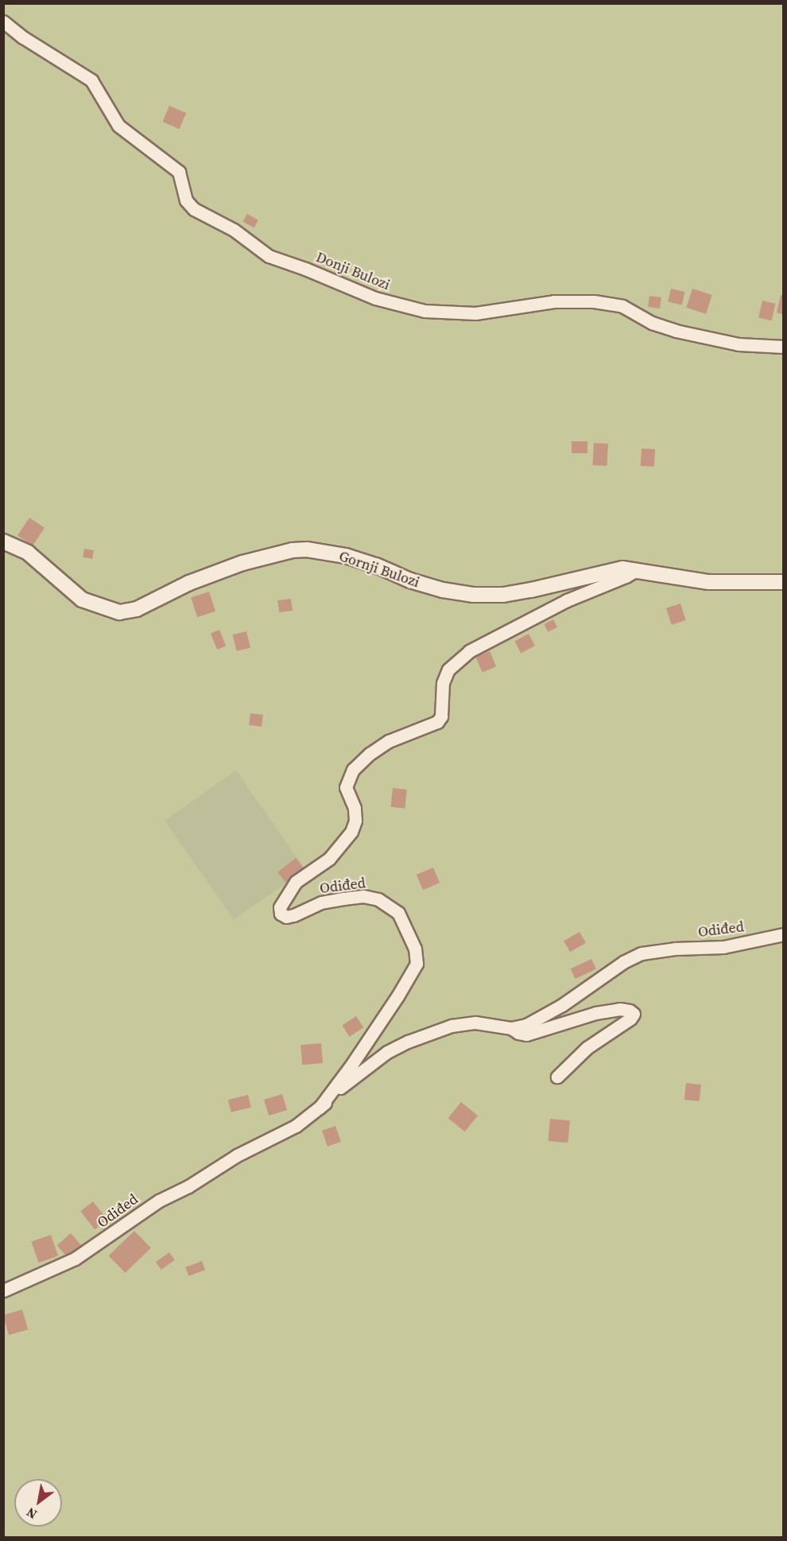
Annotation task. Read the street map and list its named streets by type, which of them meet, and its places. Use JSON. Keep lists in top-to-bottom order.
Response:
{
  "streets": {
    "street": ["Donji Bulozi", "Gornji Bulozi", "Odiđed"]
  },
  "crossings": [
    ["Gornji Bulozi", "Odiđed"]
  ],
  "north": "bottom left"
}
